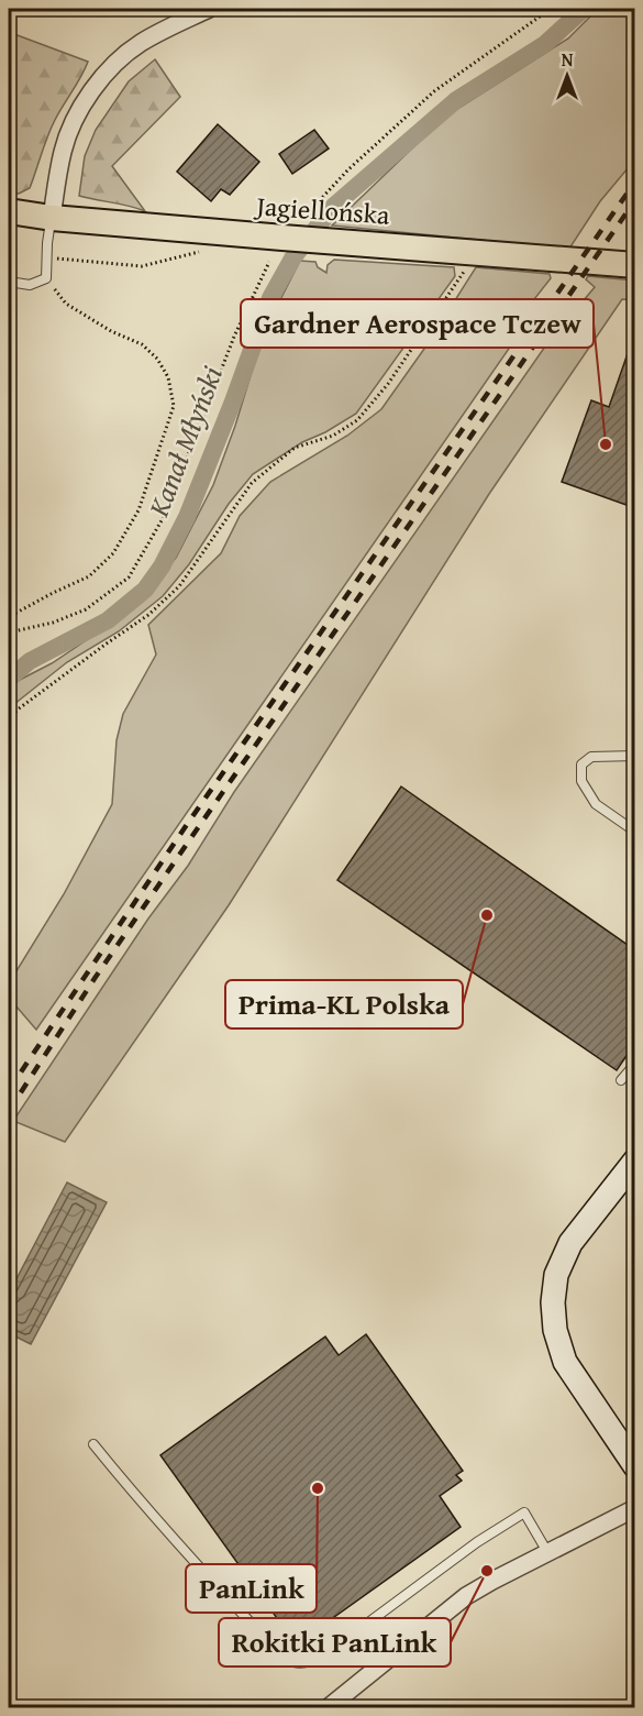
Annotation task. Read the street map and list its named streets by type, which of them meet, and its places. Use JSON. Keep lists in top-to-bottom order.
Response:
{
  "streets": {
    "main road": ["Jagiellońska"]
  },
  "water": ["Kanał Młyński"],
  "places": [
    "Gardner Aerospace Tczew",
    "Prima-KL Polska",
    "PanLink",
    "Rokitki PanLink"
  ],
  "north": "top"
}
